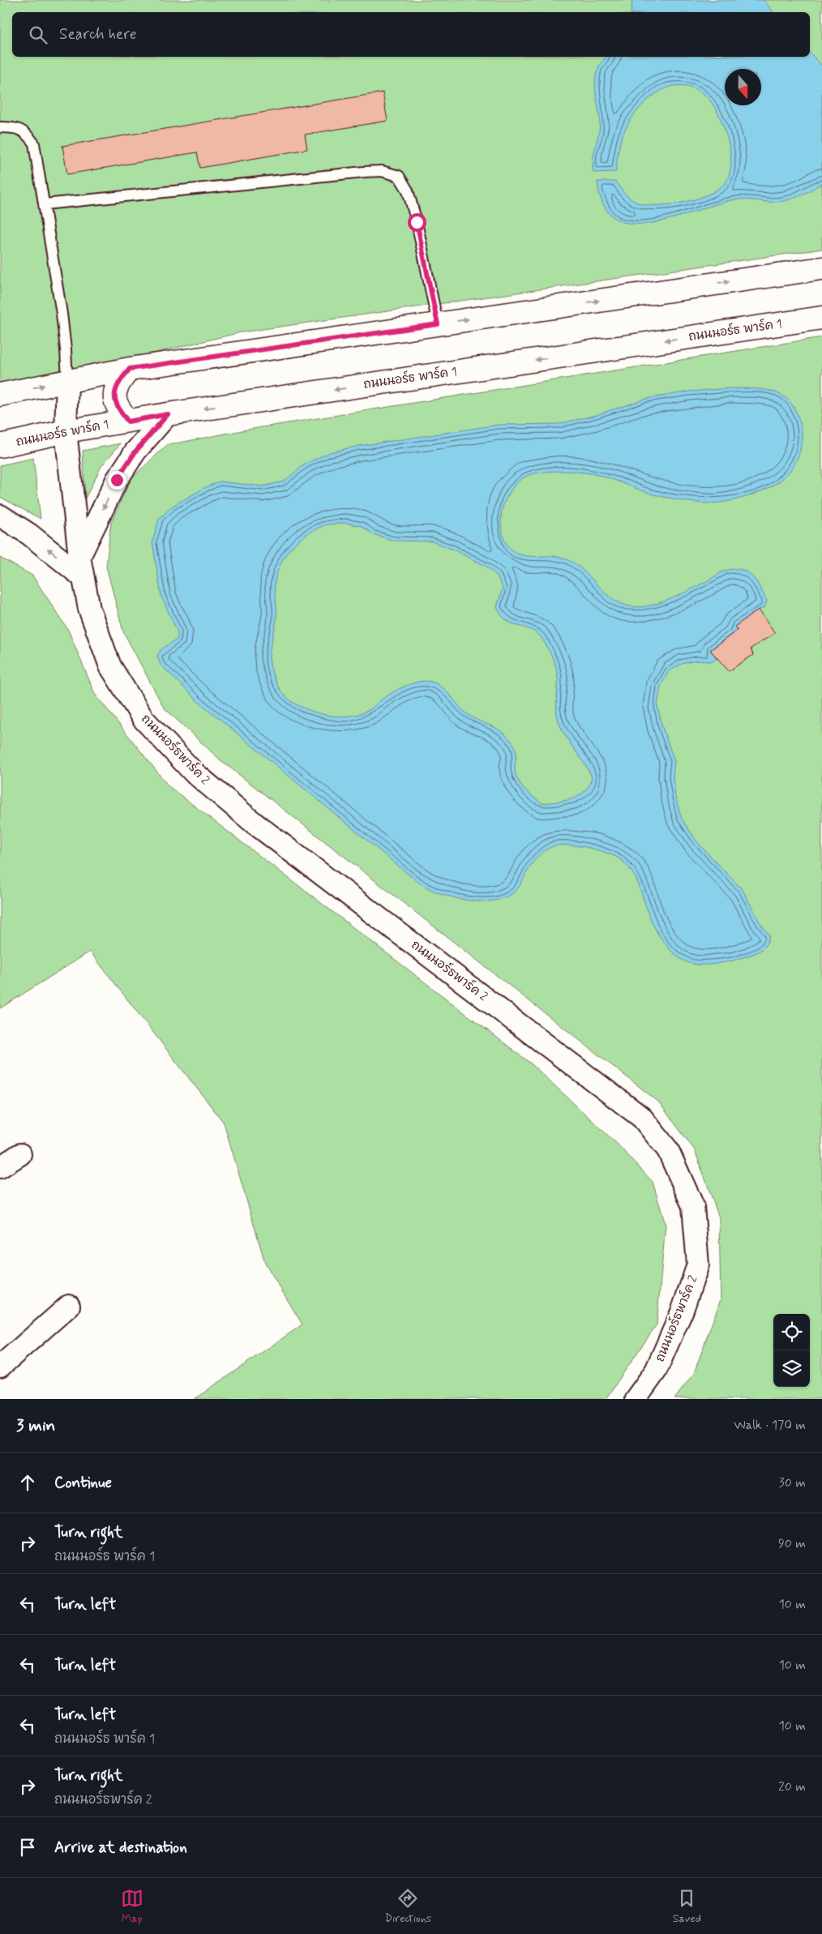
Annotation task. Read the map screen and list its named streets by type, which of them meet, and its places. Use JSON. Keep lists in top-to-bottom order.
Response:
{
  "streets": {
    "main road": ["ถนนนอร์ธ พาร์ค 1"],
    "street": ["ถนนนอร์ธพาร์ค 2"]
  },
  "crossings": [
    ["ถนนนอร์ธ พาร์ค 1", "ถนนนอร์ธพาร์ค 2"]
  ],
  "north": "bottom",
  "page": {
    "search": "Search here",
    "heading": ["3 min", "Walk · 170 m"],
    "list": [
      ["Continue", "30 m"],
      ["Turn right", "ถนนนอร์ธ พาร์ค 1", "90 m"],
      ["Turn left", "10 m"],
      ["Turn left", "10 m"],
      ["Turn left", "ถนนนอร์ธ พาร์ค 1", "10 m"],
      ["Turn right", "ถนนนอร์ธพาร์ค 2", "20 m"],
      "Arrive at destination"
    ],
    "nav": ["Map", "Directions", "Saved"]
  }
}
